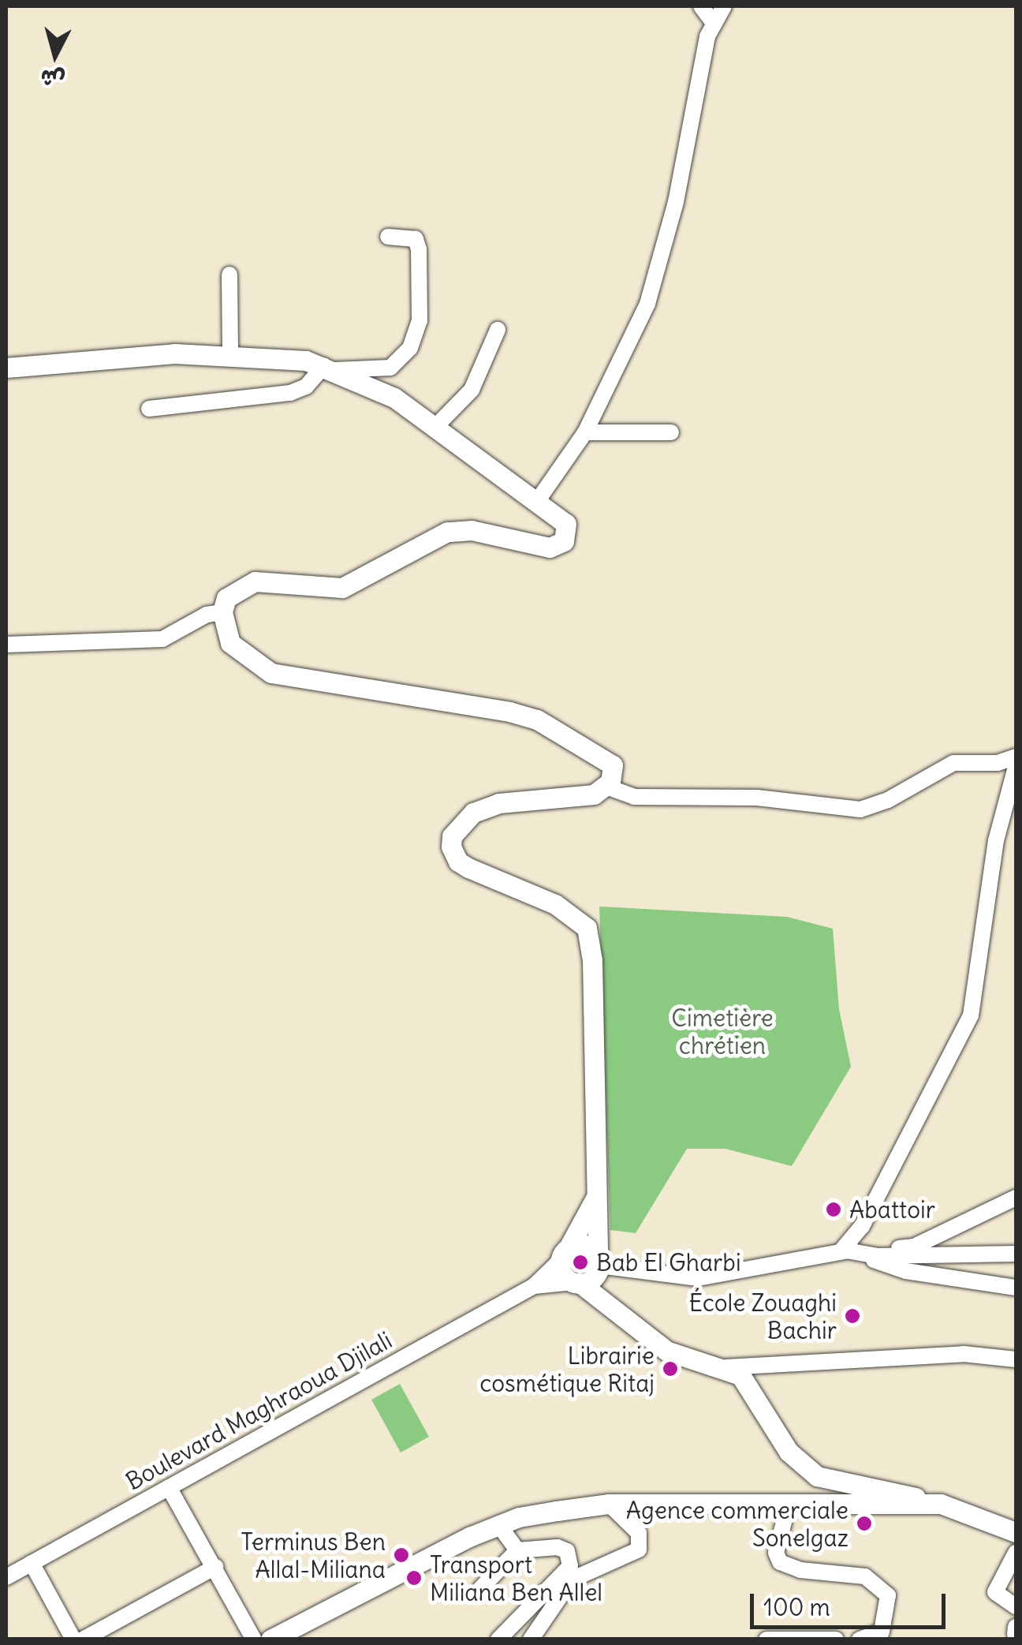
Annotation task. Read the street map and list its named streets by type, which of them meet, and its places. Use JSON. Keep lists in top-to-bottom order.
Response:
{
  "streets": {
    "street": ["Boulevard Maghraoua Djilali"]
  },
  "parks": ["Cimetière chrétien"],
  "places": [
    "Abattoir",
    "Bab El Gharbi",
    "École Zouaghi Bachir",
    "Librairie cosmétique Ritaj",
    "Agence commerciale Sonelgaz",
    "Terminus Ben Allal-Miliana",
    "Transport Miliana Ben Allel"
  ],
  "scale_bar": "100 m",
  "north": "bottom"
}
